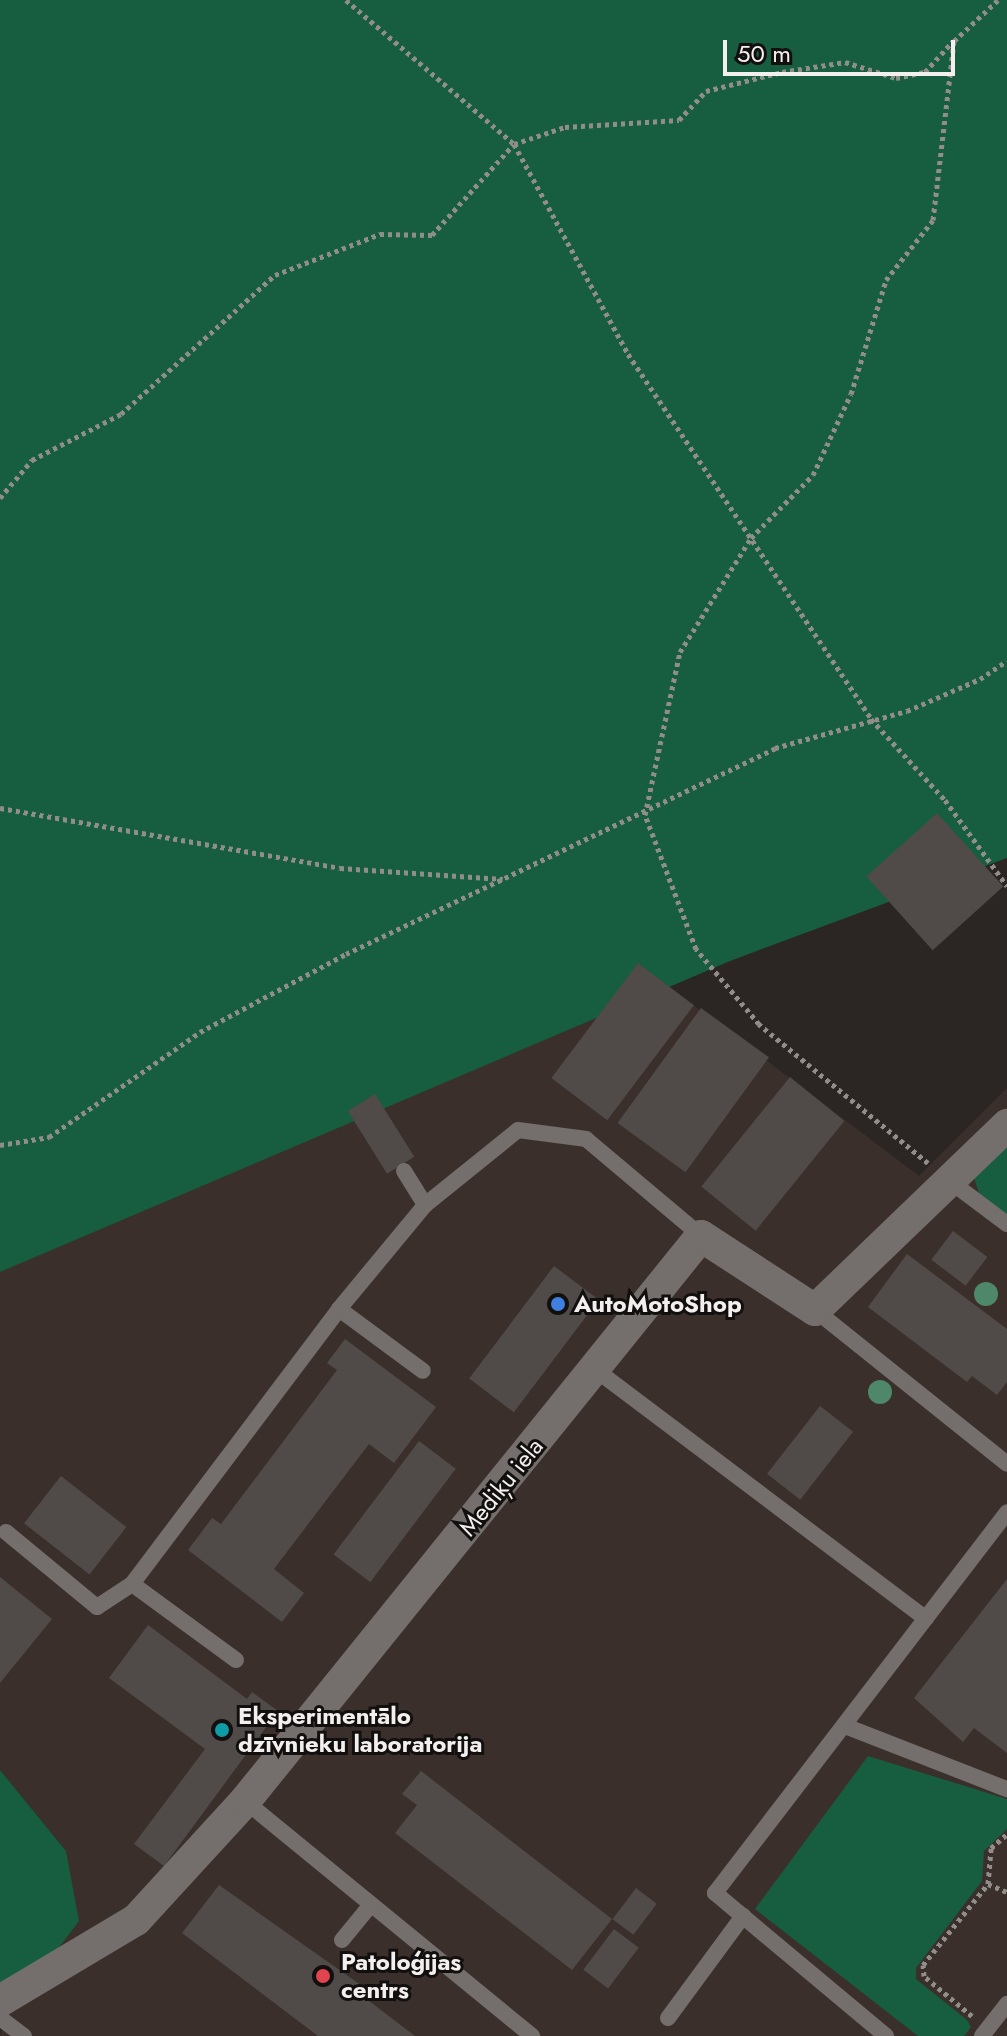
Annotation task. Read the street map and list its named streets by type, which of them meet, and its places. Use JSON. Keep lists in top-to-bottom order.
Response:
{
  "streets": {
    "street": ["Mediķu iela"]
  },
  "places": ["AutoMotoShop", "Eksperimentālo dzīvnieku laboratorija", "Patoloģijas centrs"],
  "scale_bar": "50 m"
}
